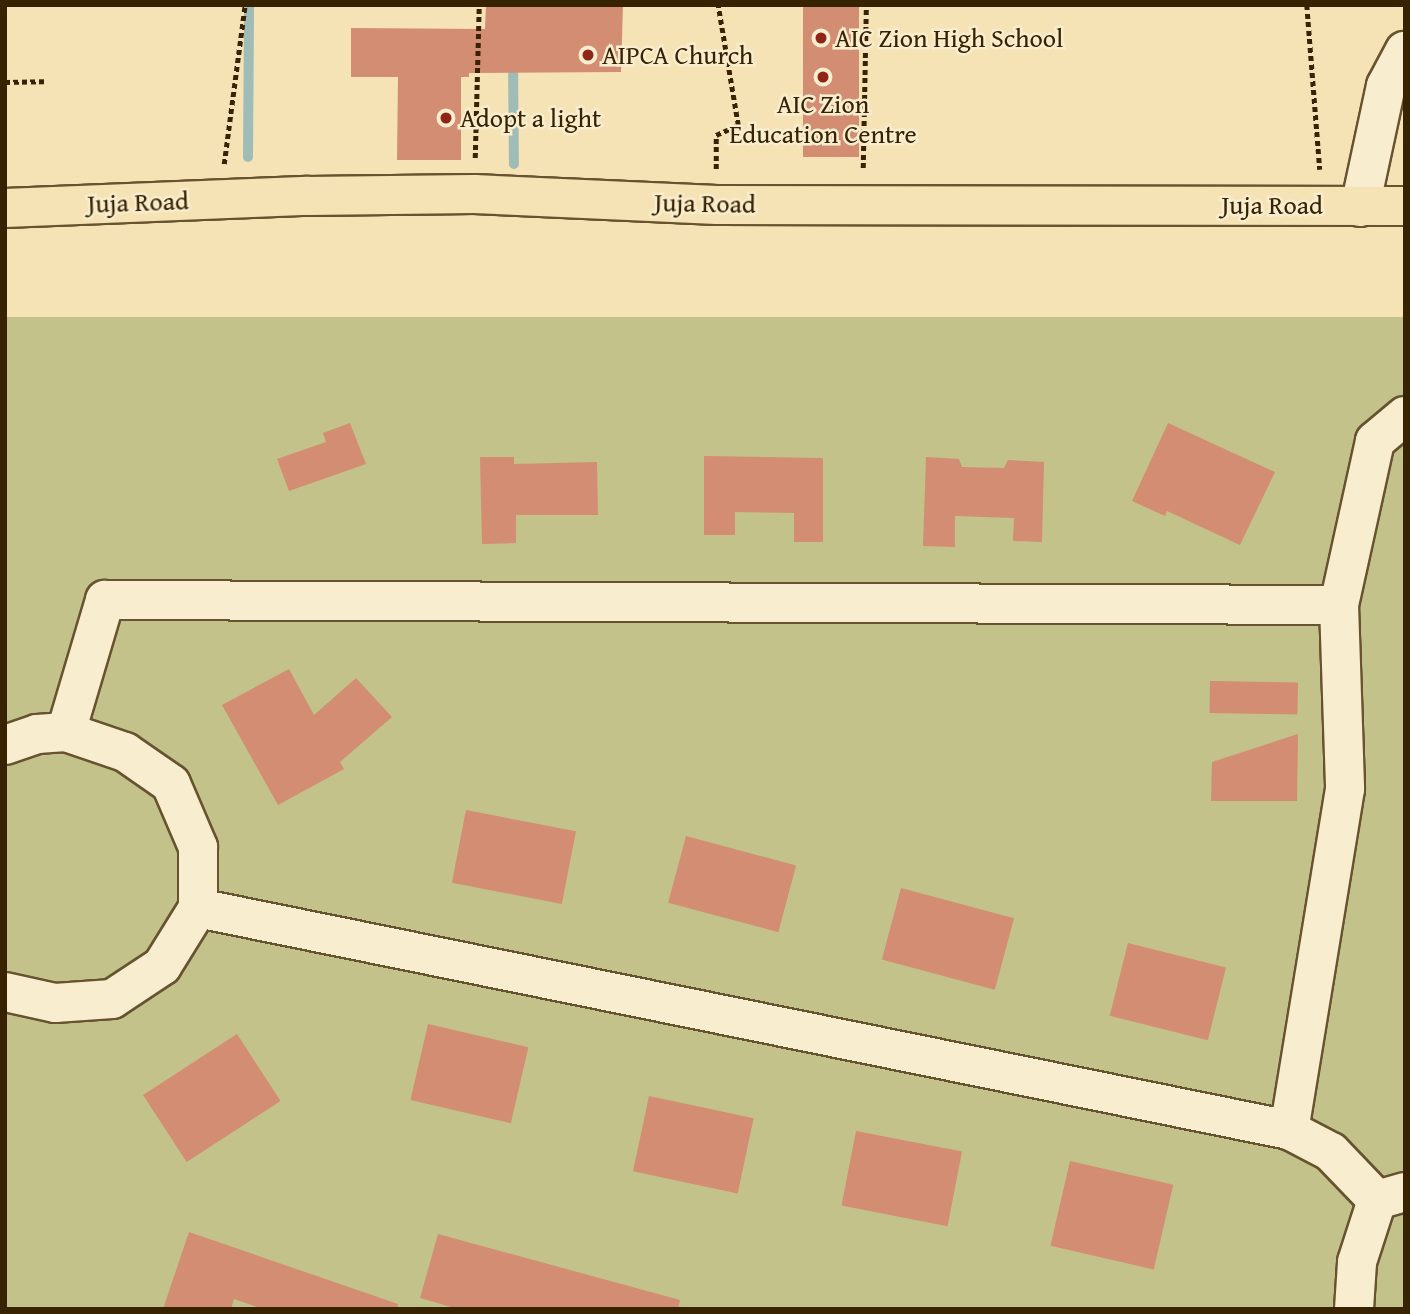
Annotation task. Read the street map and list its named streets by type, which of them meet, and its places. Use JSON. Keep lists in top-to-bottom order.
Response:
{
  "streets": {
    "main road": ["Juja Road"]
  },
  "places": [
    "AIC Zion High School",
    "AIPCA Church",
    "AIC Zion Education Centre",
    "Adopt a light"
  ]
}
